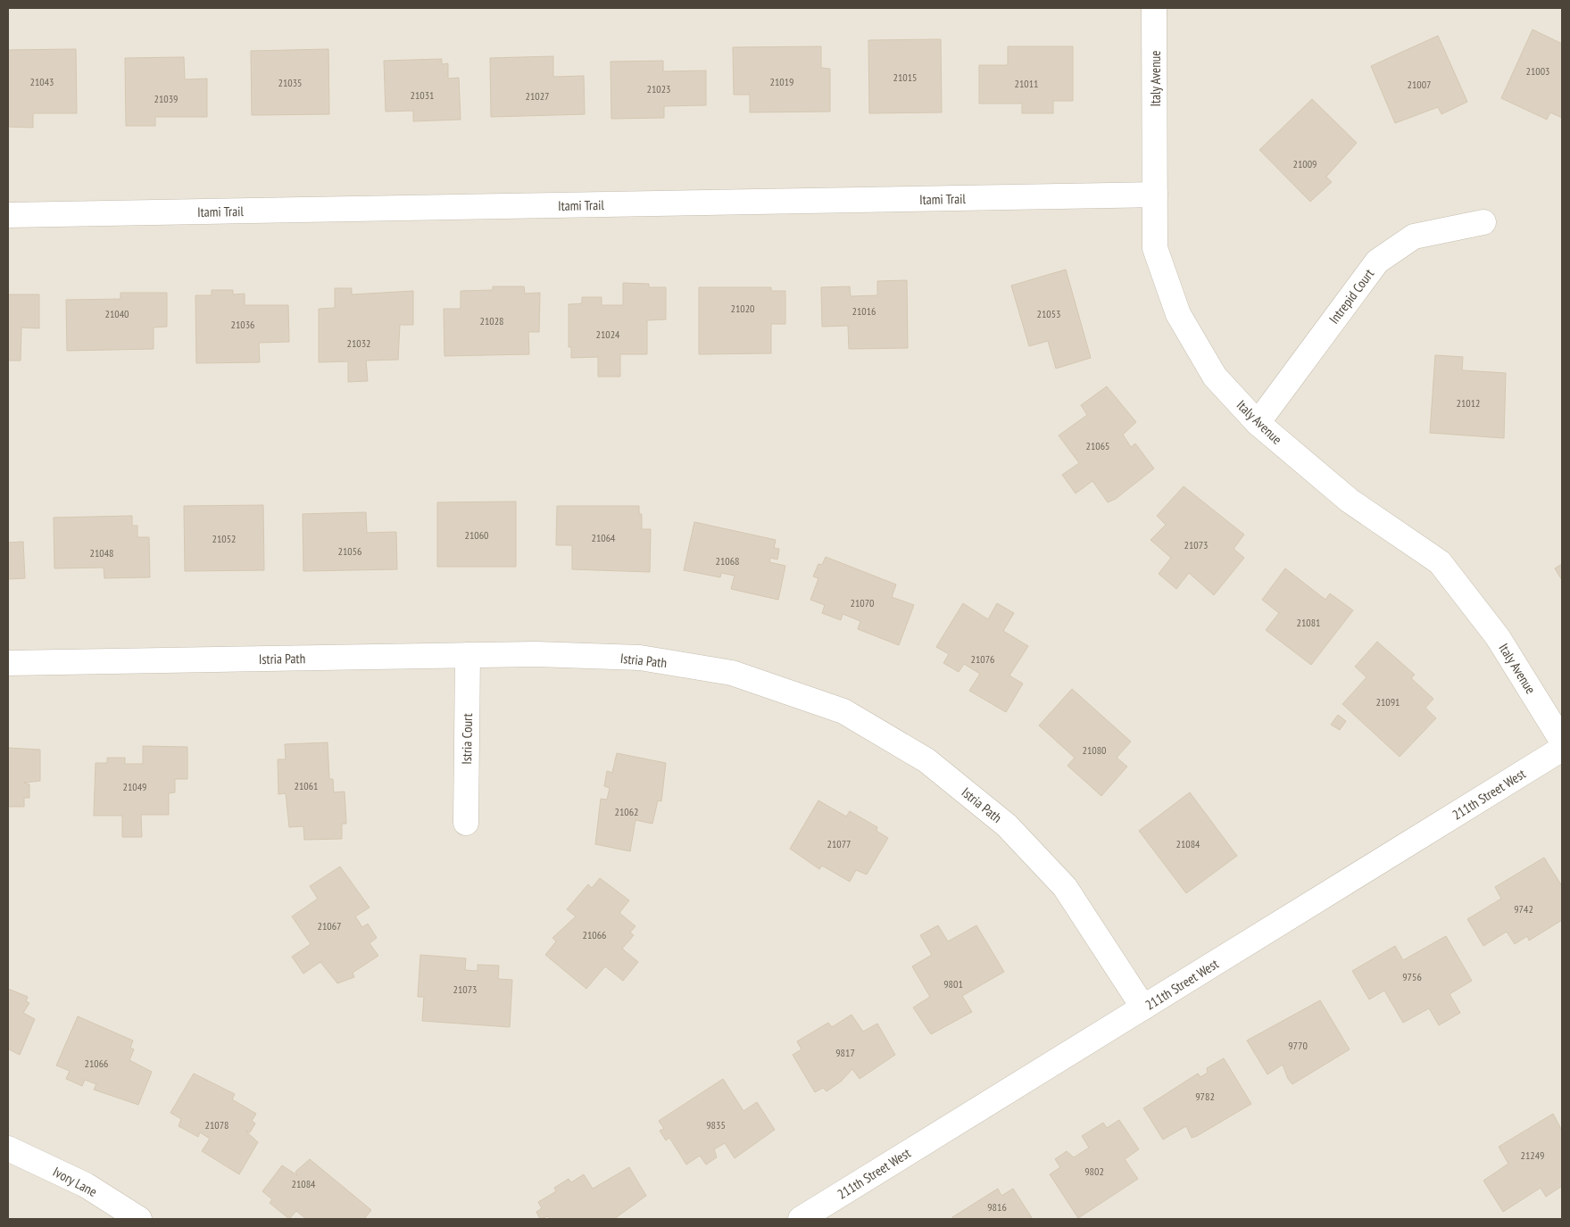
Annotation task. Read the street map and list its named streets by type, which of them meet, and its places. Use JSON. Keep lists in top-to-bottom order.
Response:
{
  "streets": {
    "street": [
      "Italy Avenue",
      "Itami Trail",
      "Intrepid Court",
      "Istria Path",
      "Istria Court",
      "211th Street West",
      "Ivory Lane"
    ]
  },
  "crossings": [
    ["Italy Avenue", "Itami Trail"],
    ["Italy Avenue", "Intrepid Court"],
    ["Istria Path", "Istria Court"],
    ["Istria Path", "211th Street West"]
  ],
  "house_numbers": [
    "21003",
    "21015",
    "21043",
    "21019",
    "21035",
    "21011",
    "21007",
    "21023",
    "21031",
    "21027",
    "21039",
    "21009",
    "21020",
    "21016",
    "21040",
    "21053",
    "21028",
    "21036",
    "21024",
    "21032",
    "21012",
    "21065",
    "21060",
    "21064",
    "21052",
    "21073",
    "21056",
    "21048",
    "21068",
    "21070",
    "21081",
    "21076",
    "21091",
    "21080",
    "21061",
    "21049",
    "21062",
    "21077",
    "21084",
    "9742",
    "21067",
    "21066",
    "9756",
    "9801",
    "21073",
    "9770",
    "9817",
    "21066",
    "9782",
    "21078",
    "9835",
    "21249",
    "9802",
    "21084",
    "9816"
  ]
}
